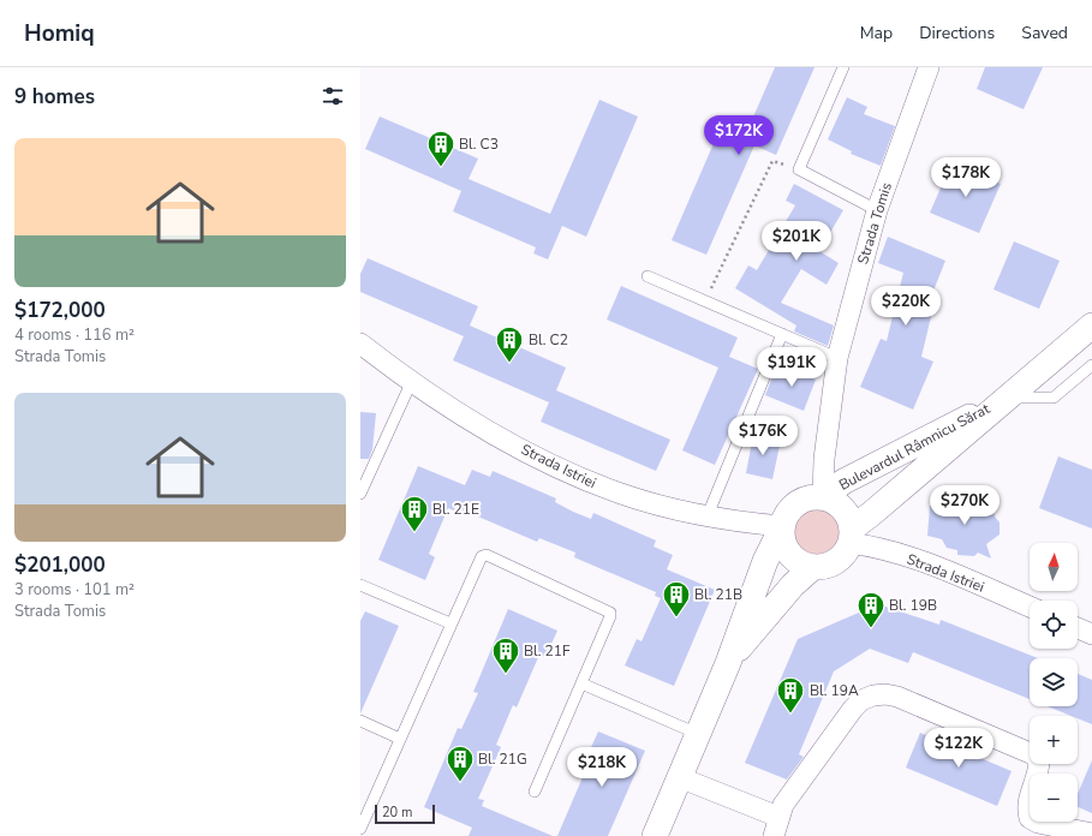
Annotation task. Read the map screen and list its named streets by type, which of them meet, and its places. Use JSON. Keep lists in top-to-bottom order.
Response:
{
  "streets": {
    "street": ["Strada Tomis", "Bulevardul Râmnicu Sărat", "Strada Istriei"]
  },
  "crossings": [
    ["Strada Tomis", "Bulevardul Râmnicu Sărat"],
    ["Strada Tomis", "Strada Istriei"],
    ["Bulevardul Râmnicu Sărat", "Strada Istriei"]
  ],
  "places": {
    "building": [
      "Bl. C3",
      "Bl. C2",
      "Bl. 21E",
      "Bl. 21B",
      "Bl. 19B",
      "Bl. 21F",
      "Bl. 19A",
      "Bl. 21G"
    ]
  },
  "scale_bar": "20 m",
  "north": "top",
  "page": {
    "header": "Homiq",
    "nav": ["Map", "Directions", "Saved"],
    "heading": "9 homes",
    "price": [
      "$172K",
      "$178K",
      "$201K",
      "$220K",
      "$191K",
      "$176K",
      "$270K",
      "$122K",
      "$218K"
    ],
    "list": [
      {
        "name": "$172,000",
        "note": "4 rooms · 116 m² · Strada Tomis"
      },
      {
        "name": "$201,000",
        "note": "3 rooms · 101 m² · Strada Tomis"
      }
    ],
    "map_buttons": ["+", "−"],
    "scale": "20 m"
  }
}
